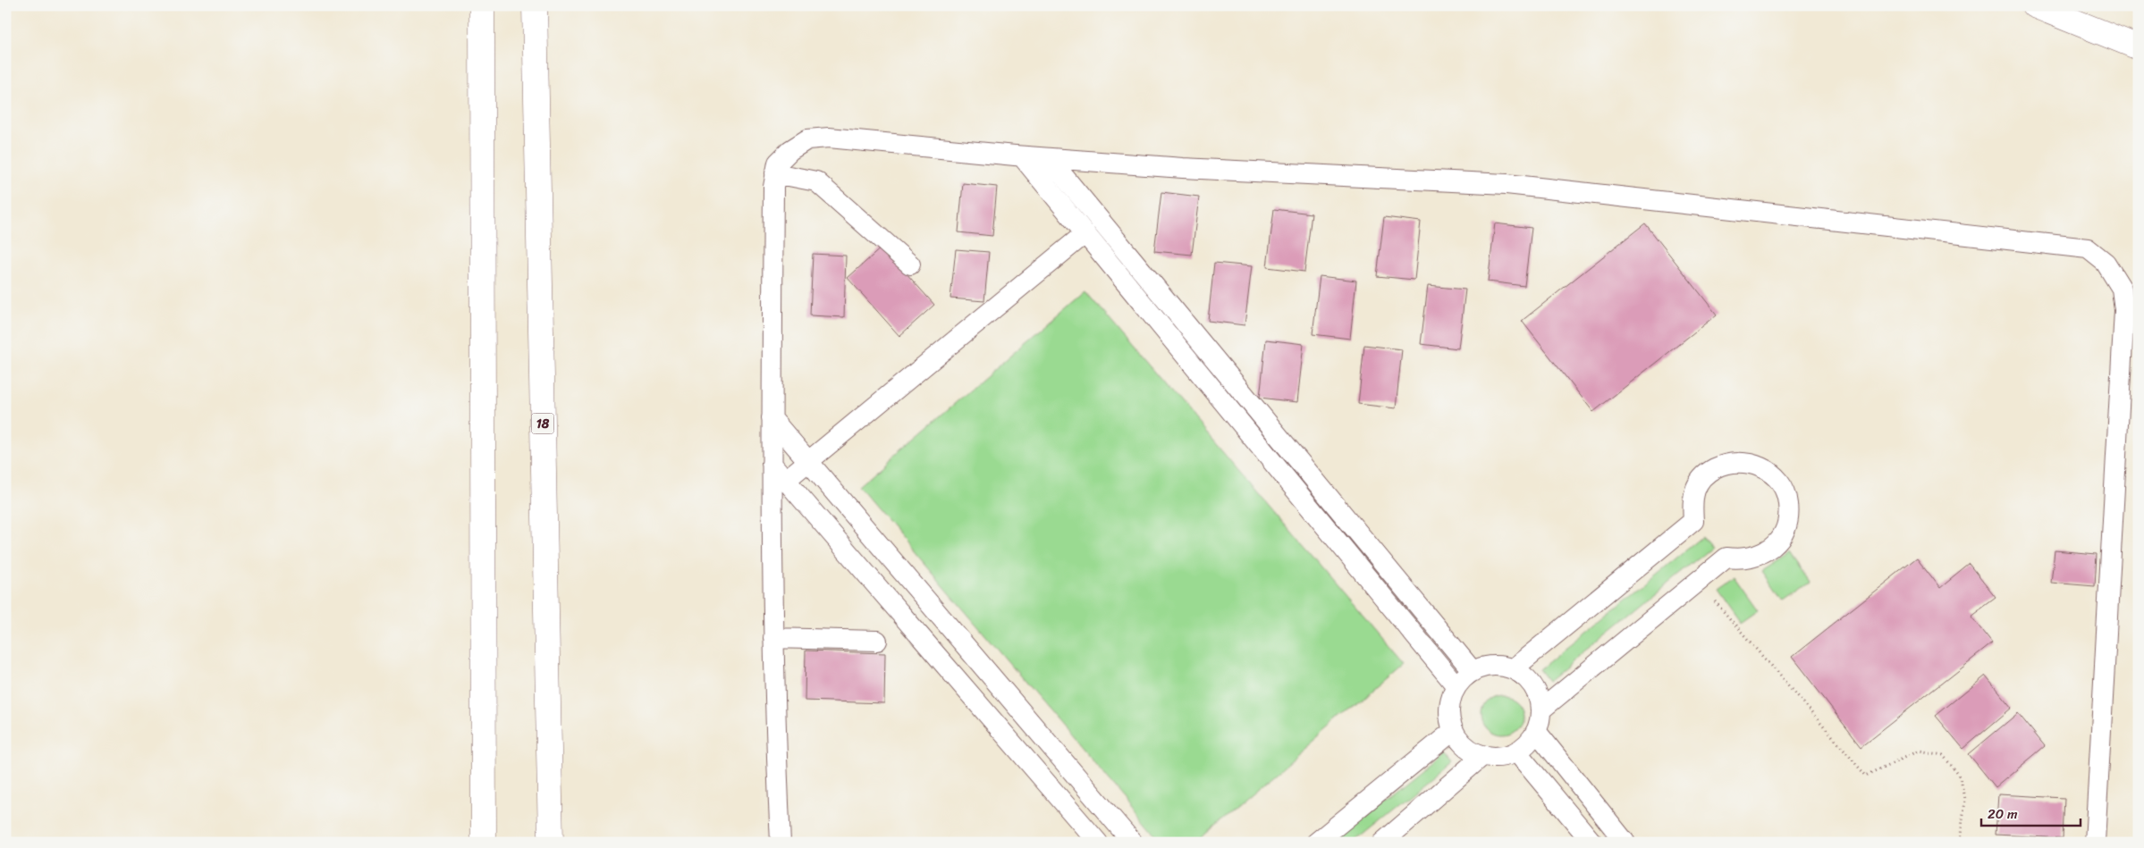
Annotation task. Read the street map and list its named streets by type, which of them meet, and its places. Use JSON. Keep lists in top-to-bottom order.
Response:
{
  "streets": {
    "highway": ["18"]
  },
  "scale_bar": "20 m"
}
